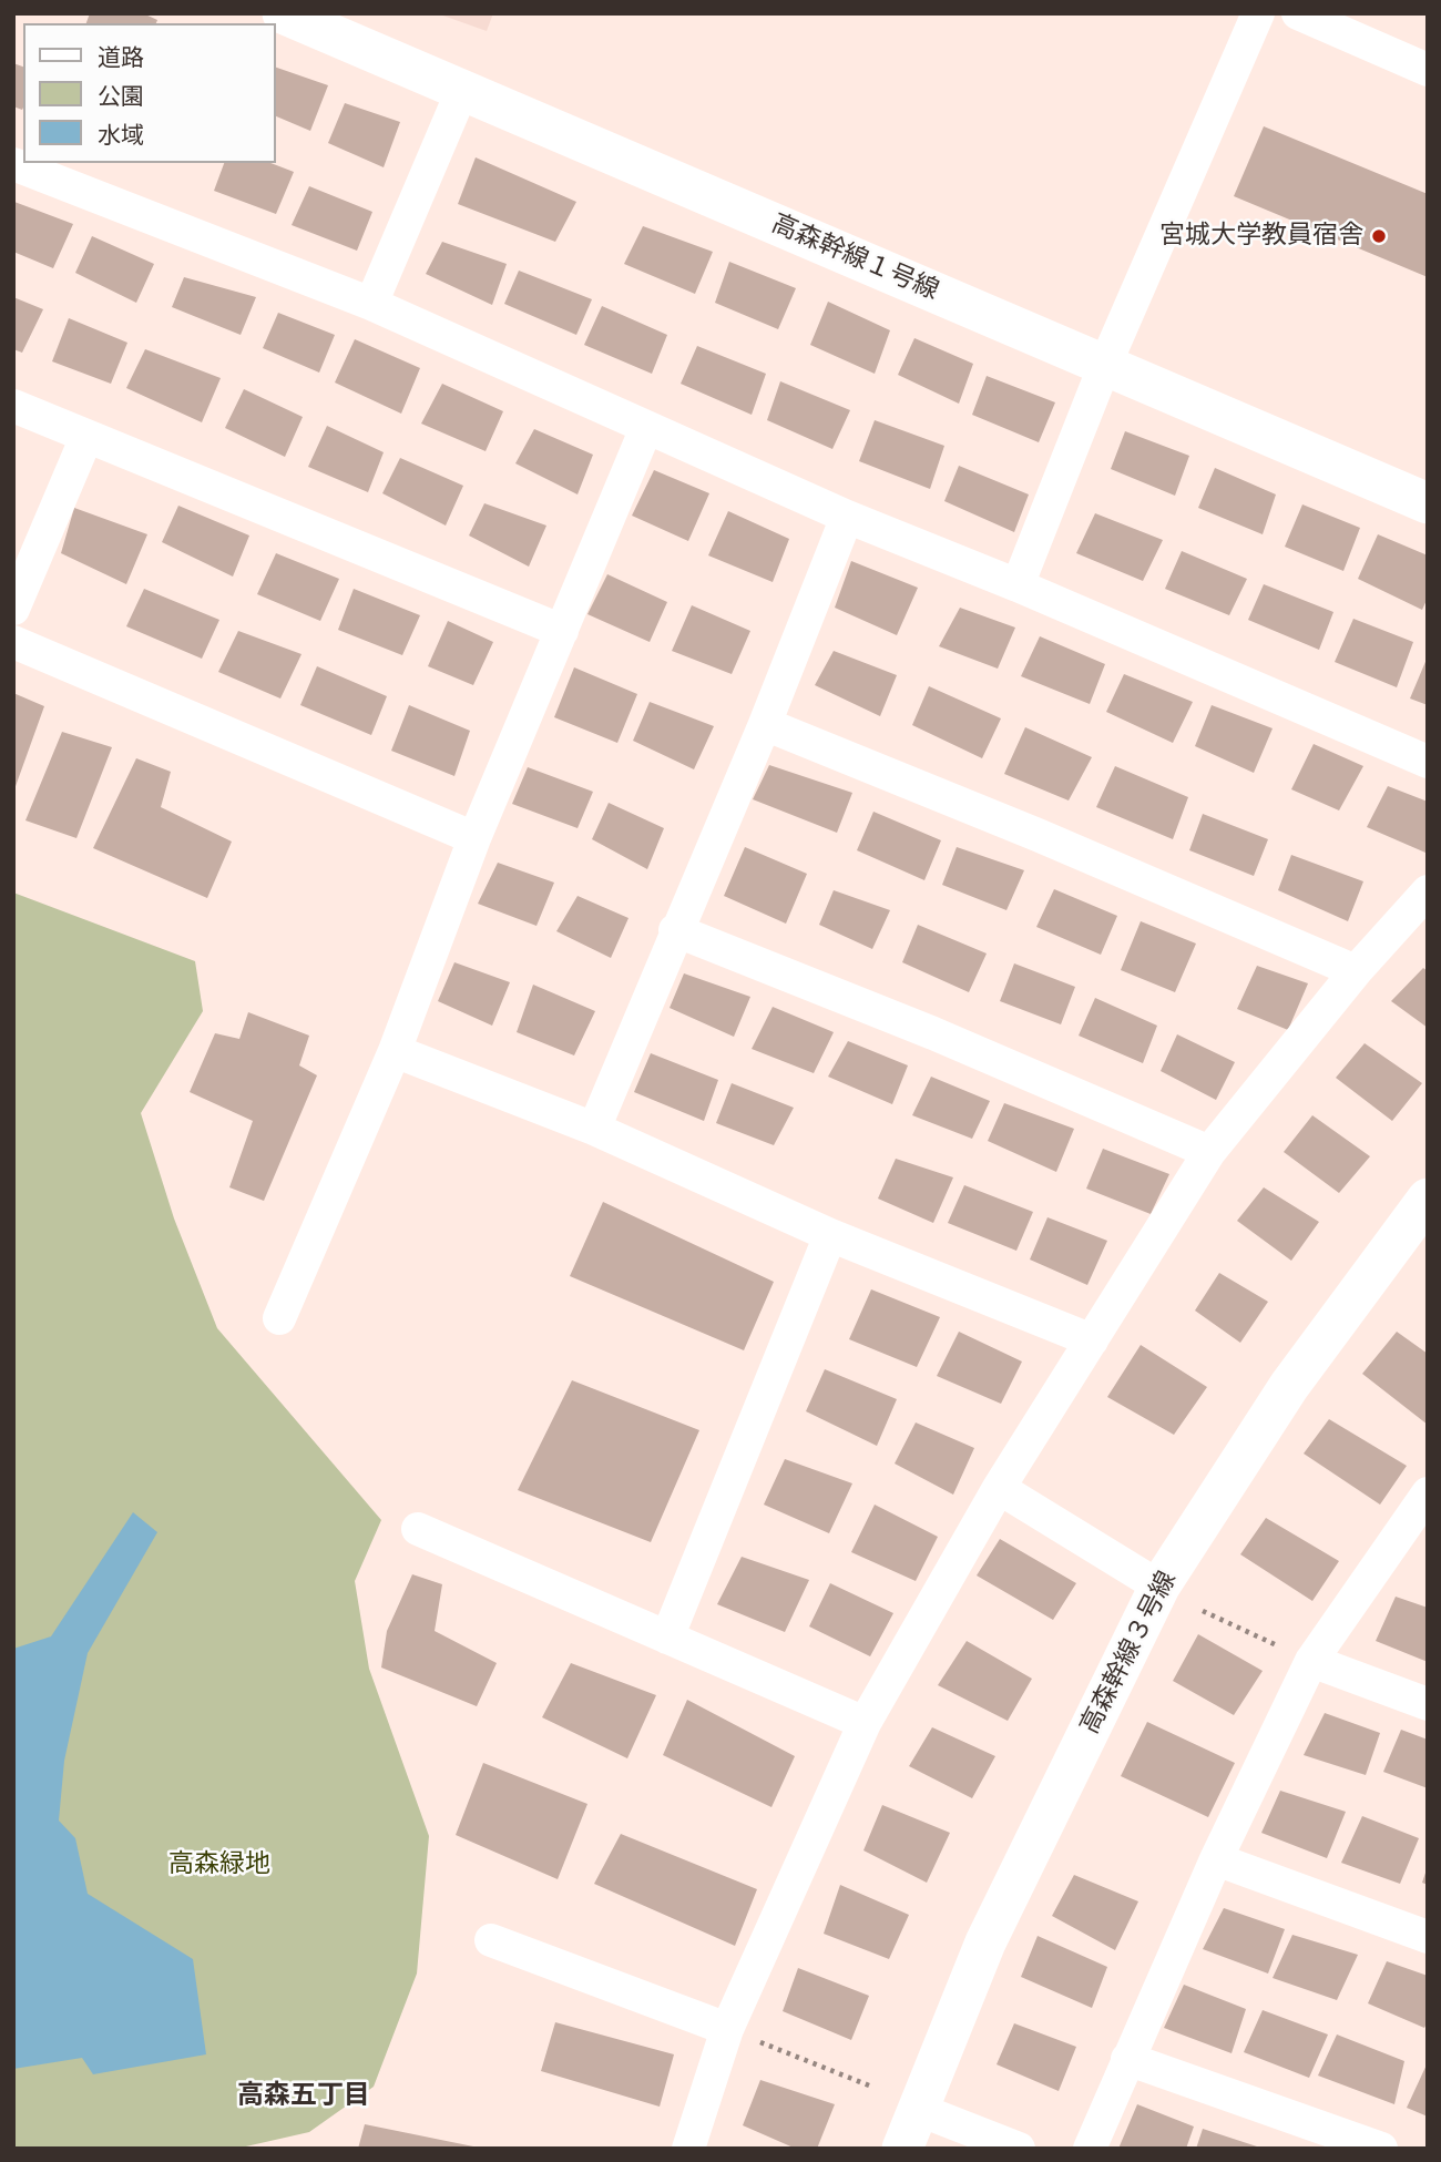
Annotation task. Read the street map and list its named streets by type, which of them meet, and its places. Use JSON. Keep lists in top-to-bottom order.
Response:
{
  "streets": {
    "street": ["高森幹線１号線", "高森幹線３号線"]
  },
  "districts": ["高森五丁目"],
  "parks": ["高森緑地"],
  "places": ["宮城大学教員宿舎"],
  "legend": ["道路", "公園", "水域"]
}
